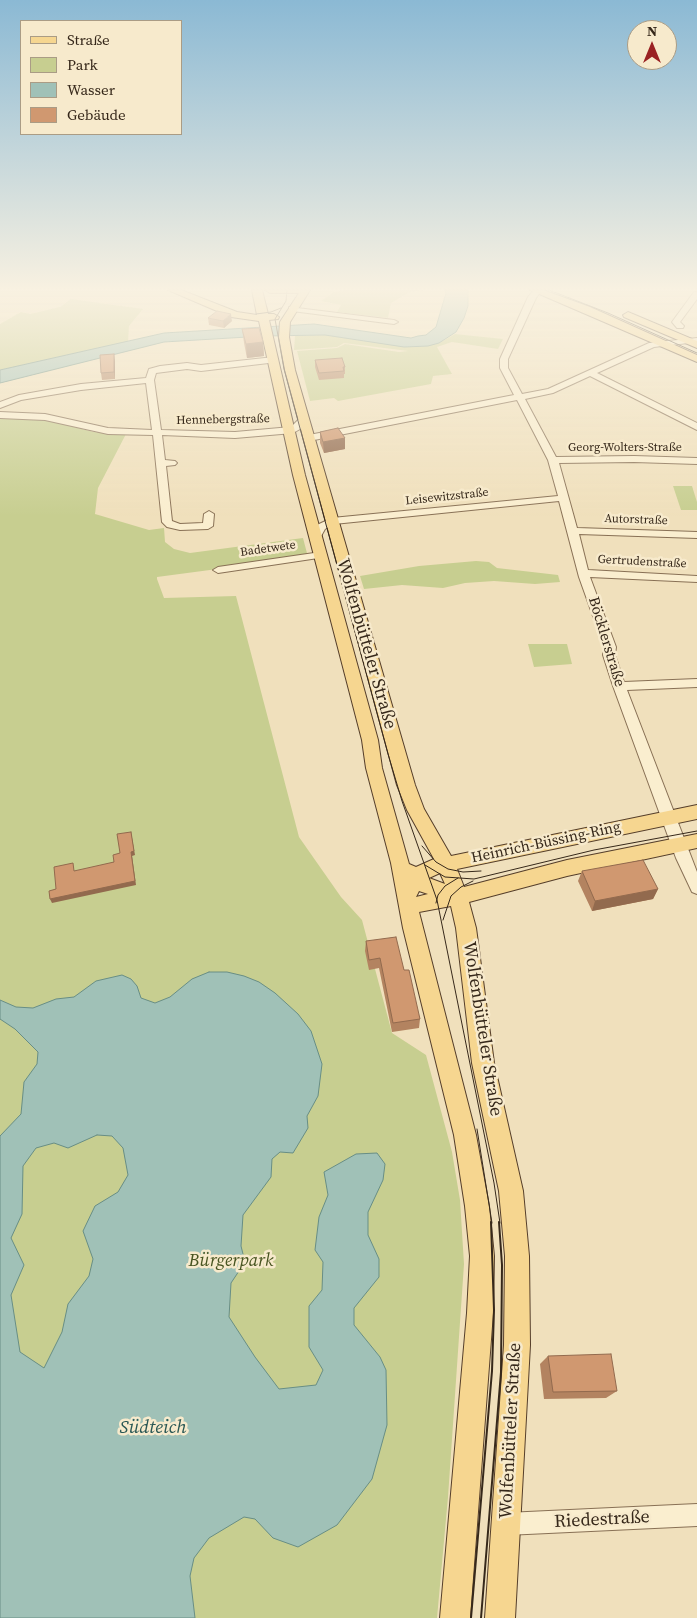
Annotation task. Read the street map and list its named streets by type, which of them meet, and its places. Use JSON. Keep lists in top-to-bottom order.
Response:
{
  "streets": {
    "main road": ["Wolfenbütteler Straße", "Heinrich-Büssing-Ring"],
    "street": [
      "Hennebergstraße",
      "Georg-Wolters-Straße",
      "Leisewitzstraße",
      "Autorstraße",
      "Badetwete",
      "Gertrudenstraße",
      "Böcklerstraße",
      "Riedestraße"
    ]
  },
  "crossings": [
    ["Hennebergstraße", "Wolfenbütteler Straße"],
    ["Georg-Wolters-Straße", "Böcklerstraße"],
    ["Leisewitzstraße", "Böcklerstraße"],
    ["Leisewitzstraße", "Wolfenbütteler Straße"],
    ["Autorstraße", "Böcklerstraße"],
    ["Badetwete", "Wolfenbütteler Straße"],
    ["Gertrudenstraße", "Böcklerstraße"],
    ["Böcklerstraße", "Heinrich-Büssing-Ring"],
    ["Wolfenbütteler Straße", "Heinrich-Büssing-Ring"],
    ["Wolfenbütteler Straße", "Riedestraße"]
  ],
  "water": ["Südteich"],
  "parks": ["Bürgerpark"],
  "legend": [
    "Straße",
    "Park",
    "Wasser",
    "Gebäude"
  ],
  "north": "top"
}
